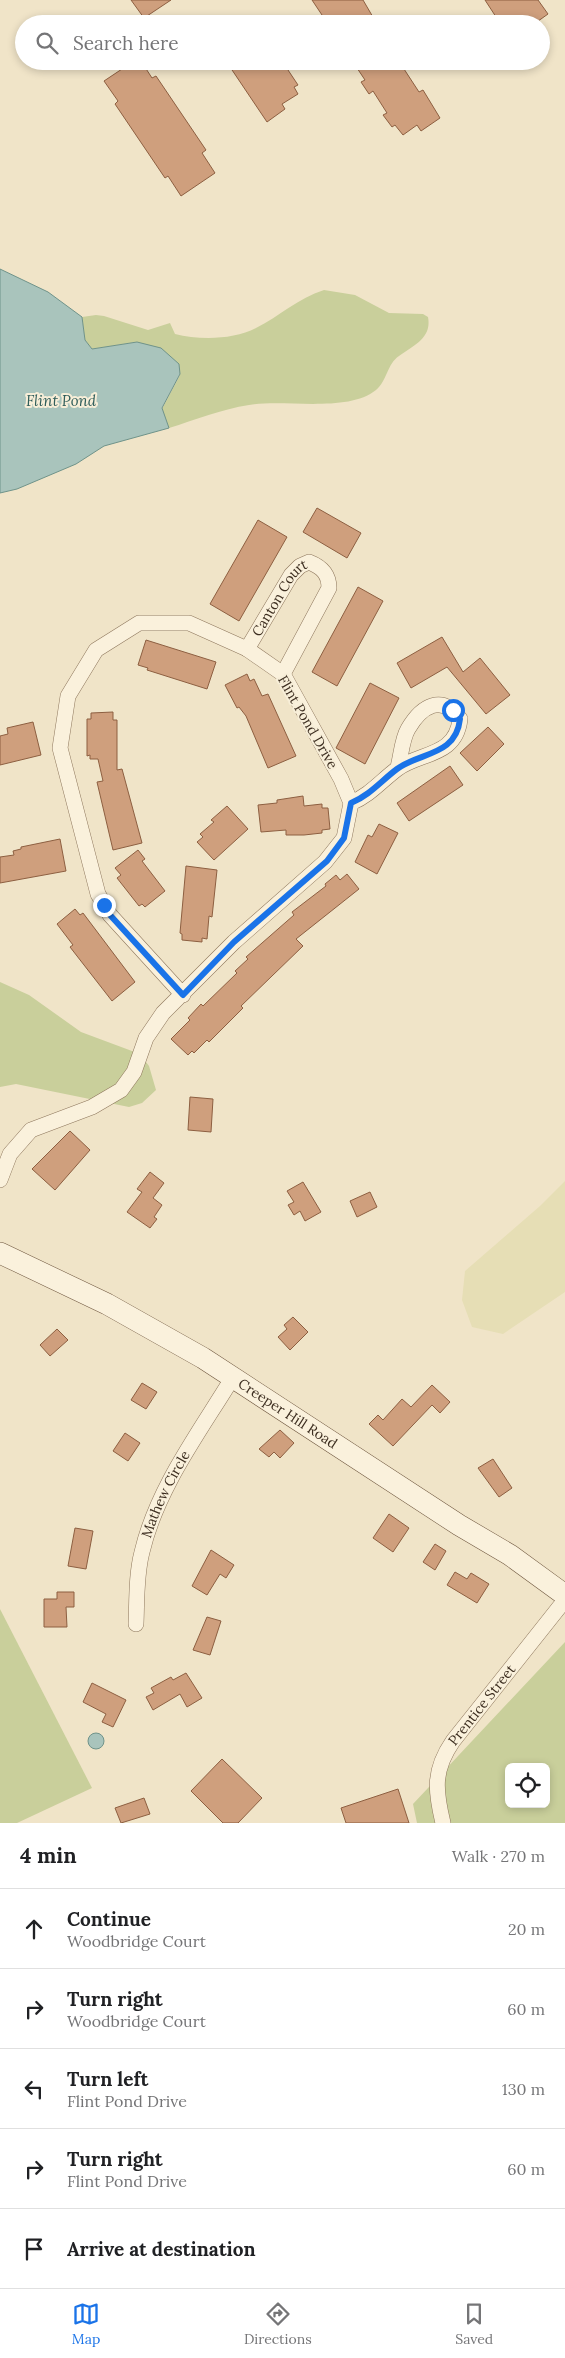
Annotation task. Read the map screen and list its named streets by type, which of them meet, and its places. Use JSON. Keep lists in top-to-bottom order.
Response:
{
  "streets": {
    "street": [
      "Canton Court",
      "Flint Pond Drive",
      "Creeper Hill Road",
      "Mathew Circle",
      "Prentice Street"
    ]
  },
  "crossings": [
    ["Canton Court", "Flint Pond Drive"],
    ["Creeper Hill Road", "Mathew Circle"]
  ],
  "water": ["Flint Pond"],
  "page": {
    "search": "Search here",
    "heading": ["4 min", "Walk · 270 m"],
    "list": [
      ["Continue", "Woodbridge Court", "20 m"],
      ["Turn right", "Woodbridge Court", "60 m"],
      ["Turn left", "Flint Pond Drive", "130 m"],
      ["Turn right", "Flint Pond Drive", "60 m"],
      "Arrive at destination"
    ],
    "nav": ["Map", "Directions", "Saved"]
  }
}
